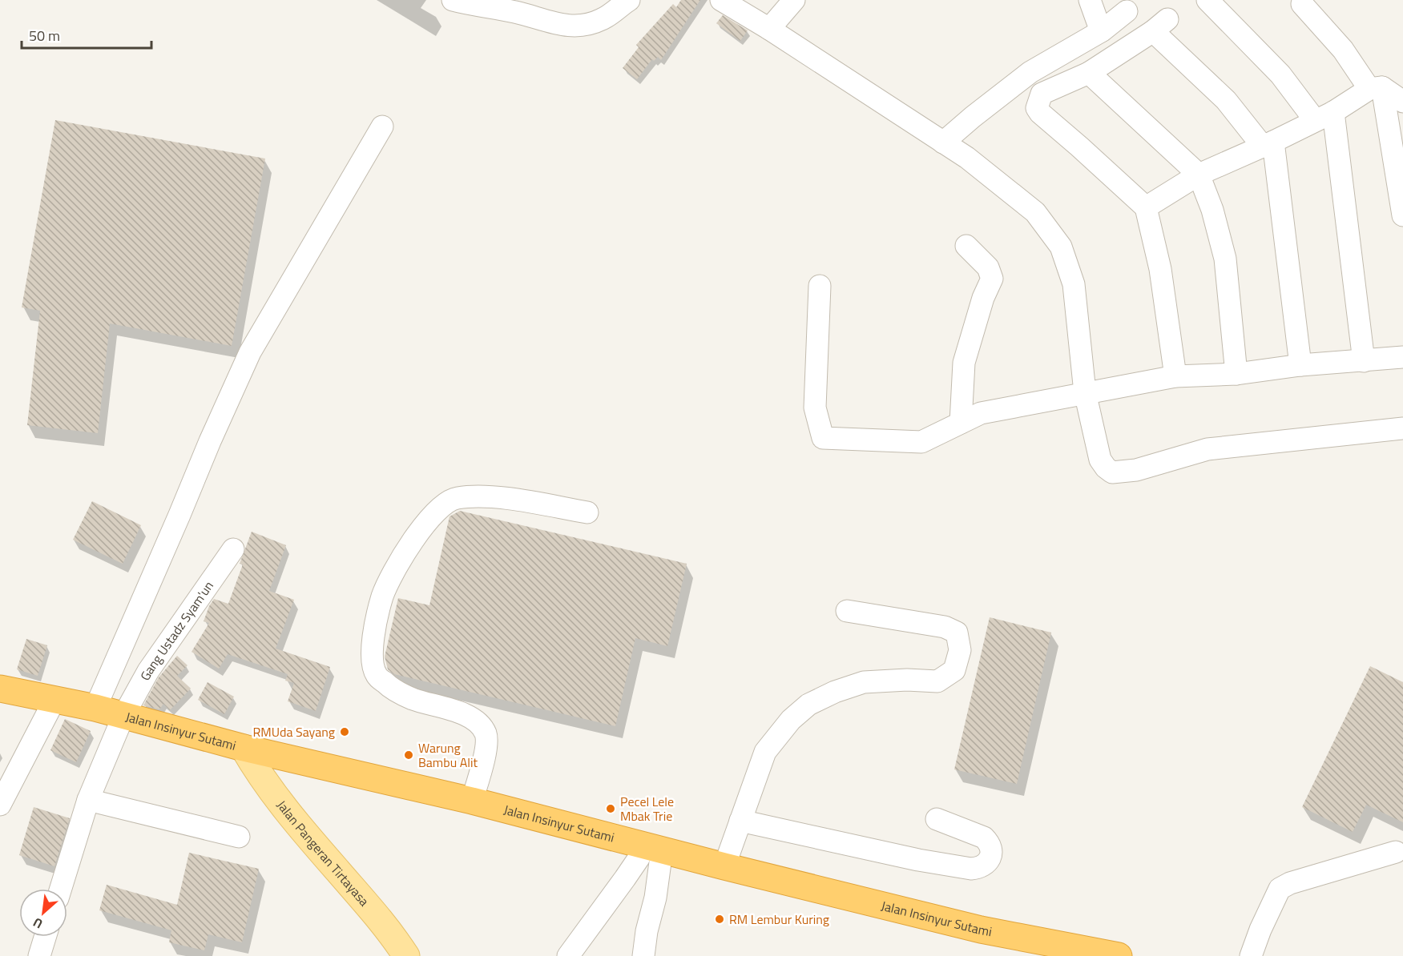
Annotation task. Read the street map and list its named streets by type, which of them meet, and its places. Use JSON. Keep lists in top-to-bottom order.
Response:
{
  "streets": {
    "highway": ["Jalan Insinyur Sutami"],
    "main road": ["Jalan Pangeran Tirtayasa"],
    "street": ["Gang Ustadz Syam'un"]
  },
  "crossings": [
    ["Gang Ustadz Syam'un", "Jalan Insinyur Sutami"],
    ["Jalan Insinyur Sutami", "Jalan Pangeran Tirtayasa"]
  ],
  "places": [
    "RMUda Sayang",
    "Warung Bambu Alit",
    "Pecel Lele Mbak Trie",
    "RM Lembur Kuring"
  ],
  "scale_bar": "50 m",
  "north": "bottom left"
}
